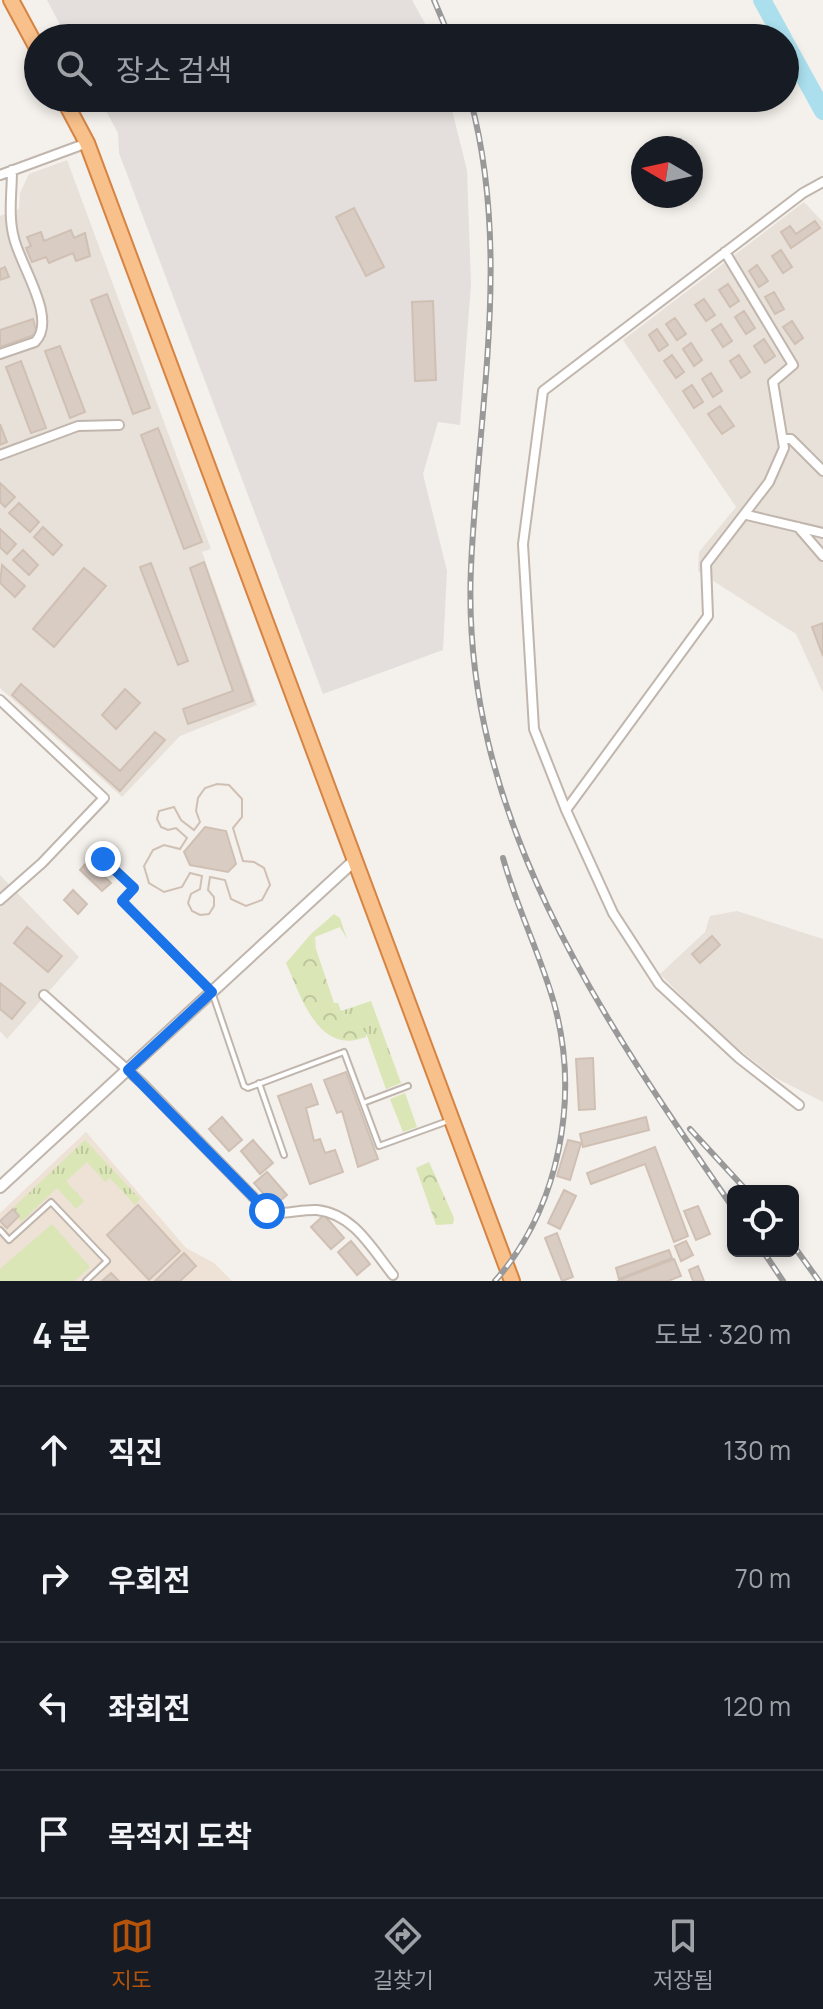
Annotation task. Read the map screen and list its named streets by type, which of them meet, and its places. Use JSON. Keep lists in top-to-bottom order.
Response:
{
  "north": "left",
  "page": {
    "search": "장소 검색",
    "heading": ["4 분", "도보 · 320 m"],
    "list": [
      ["직진", "130 m"],
      ["우회전", "70 m"],
      ["좌회전", "120 m"],
      "목적지 도착"
    ],
    "nav": ["지도", "길찾기", "저장됨"]
  }
}
